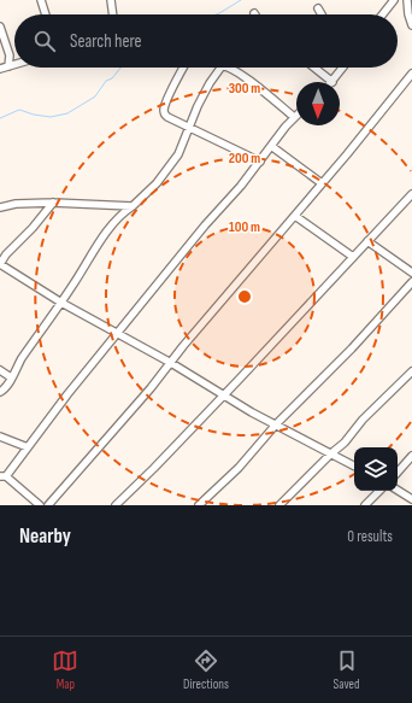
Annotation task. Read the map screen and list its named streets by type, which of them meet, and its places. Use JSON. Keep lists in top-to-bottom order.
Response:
{
  "north": "bottom",
  "page": {
    "search": "Search here",
    "heading": ["Nearby", "0 results"],
    "nav": ["Map", "Directions", "Saved"]
  },
  "rings": ["300 m", "200 m", "100 m"]
}
